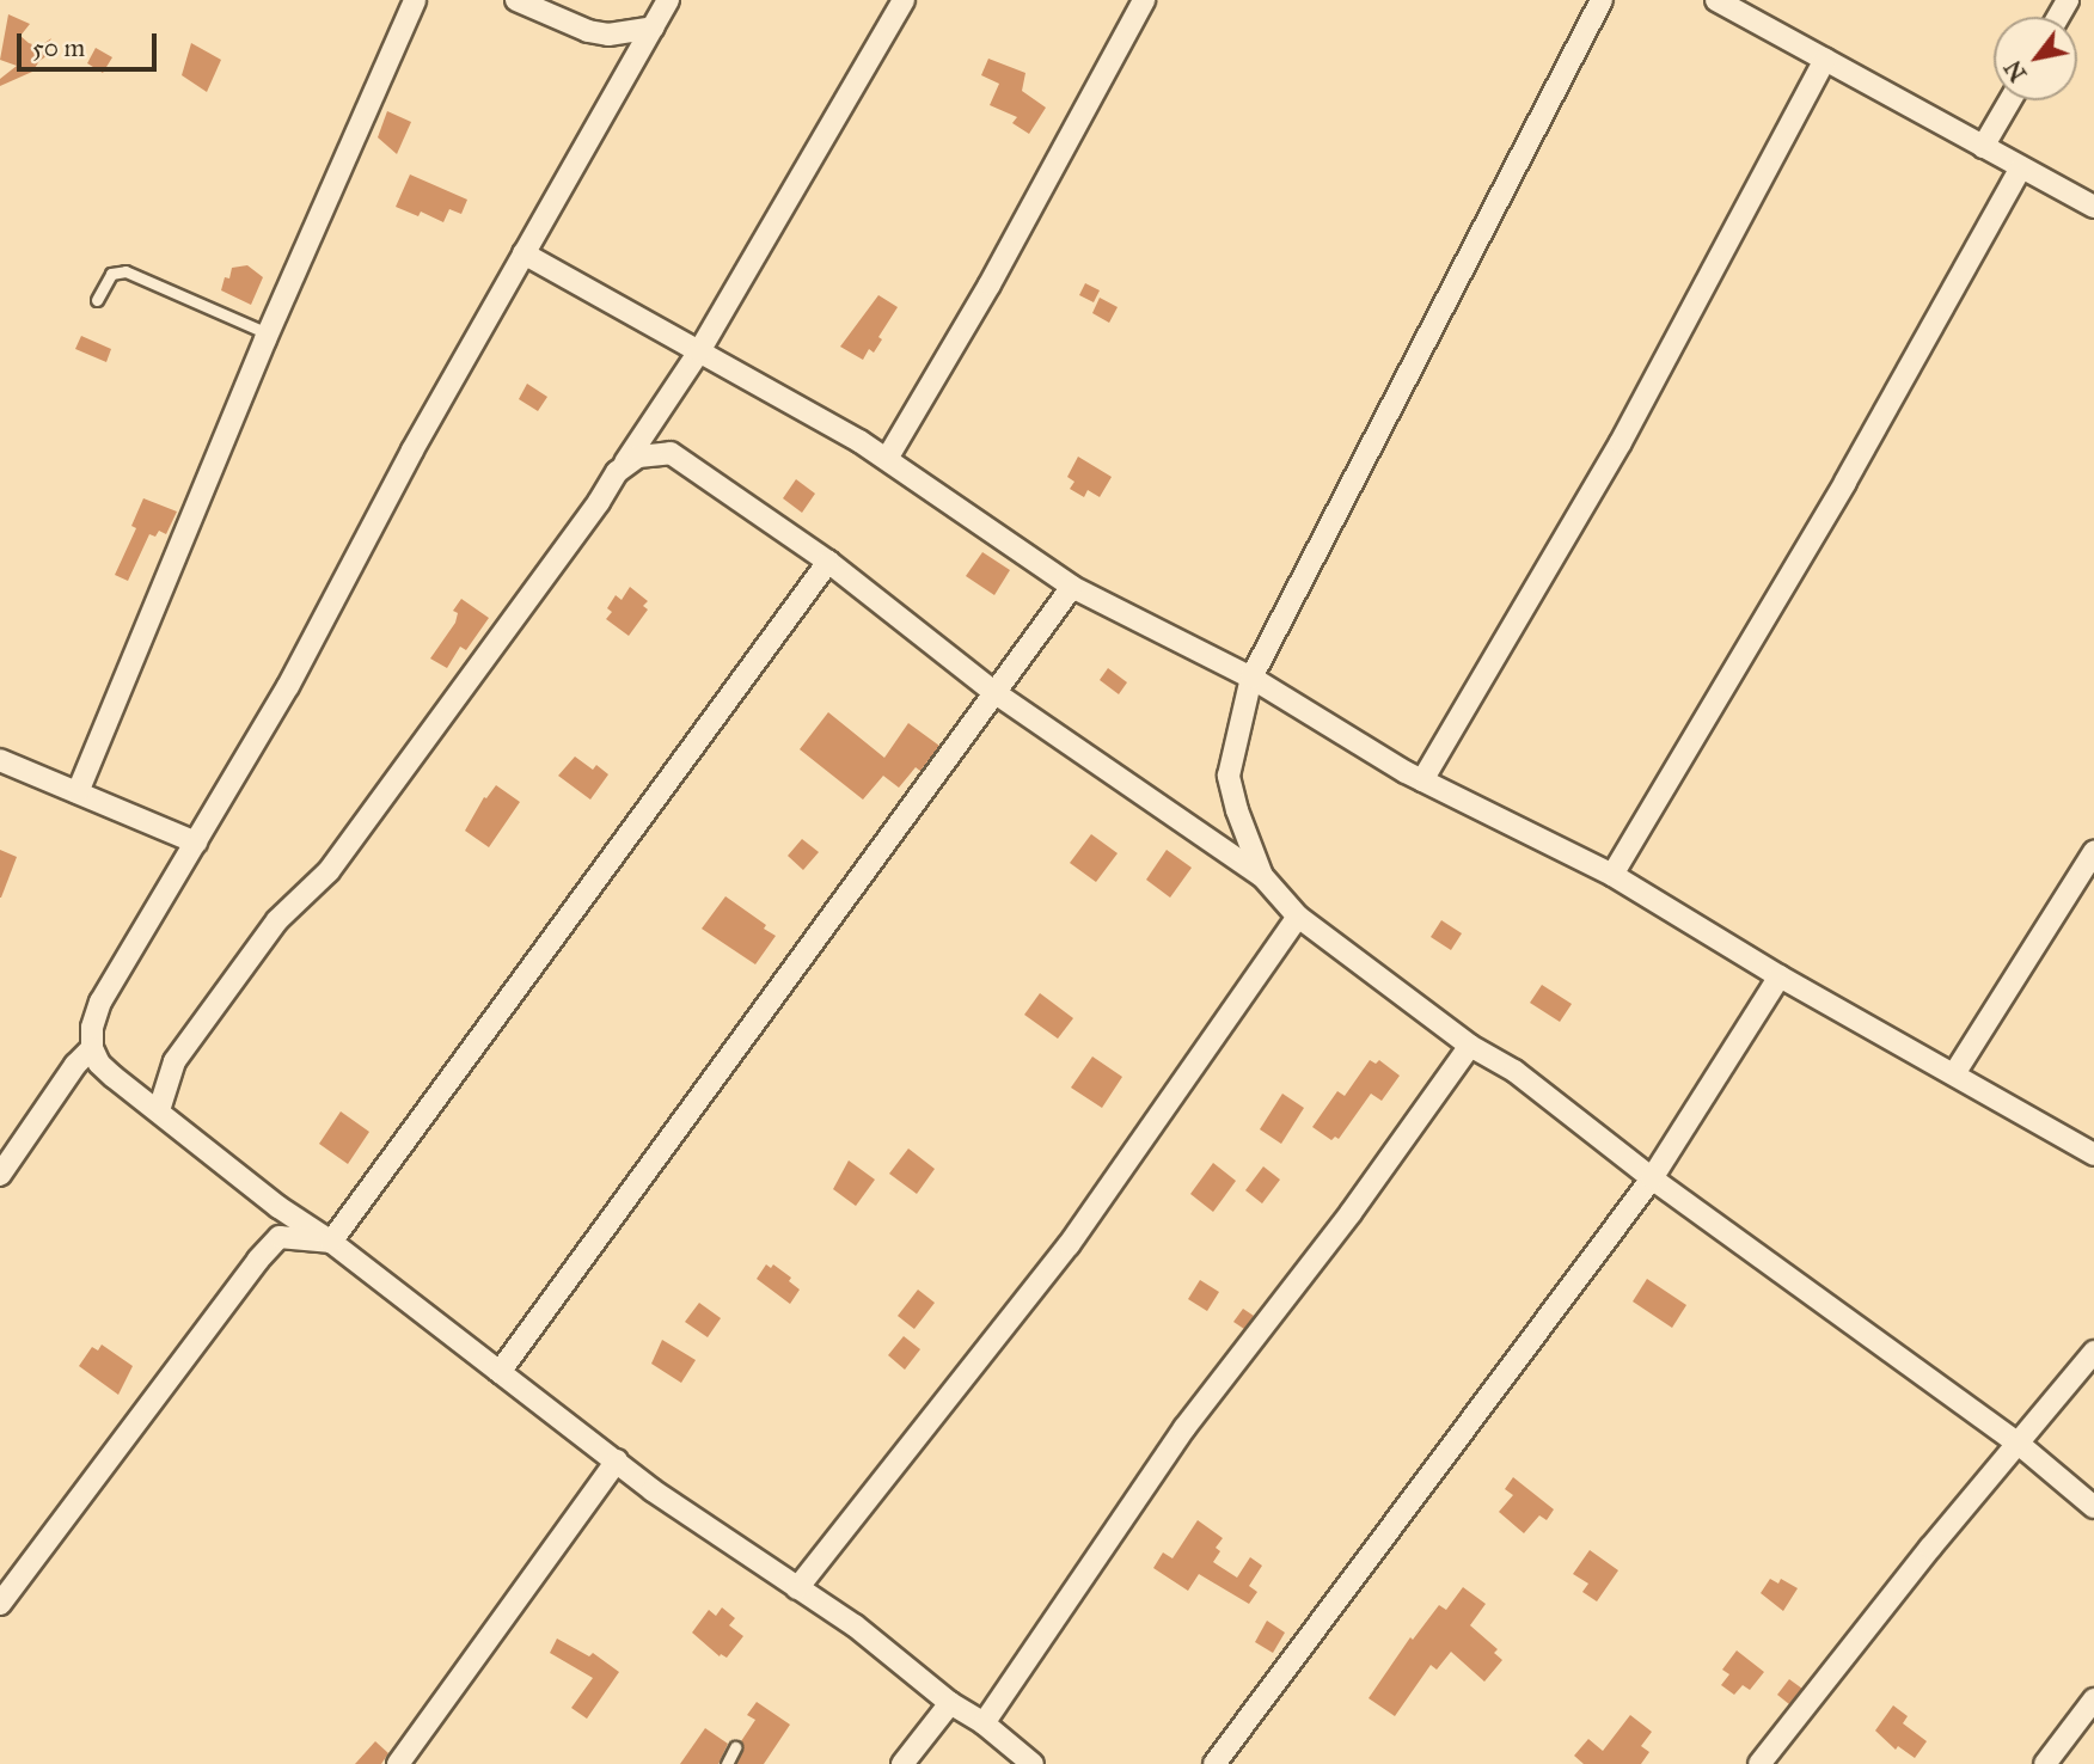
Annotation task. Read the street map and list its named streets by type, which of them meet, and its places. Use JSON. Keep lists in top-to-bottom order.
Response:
{
  "scale_bar": "50 m",
  "north": "bottom left"
}
